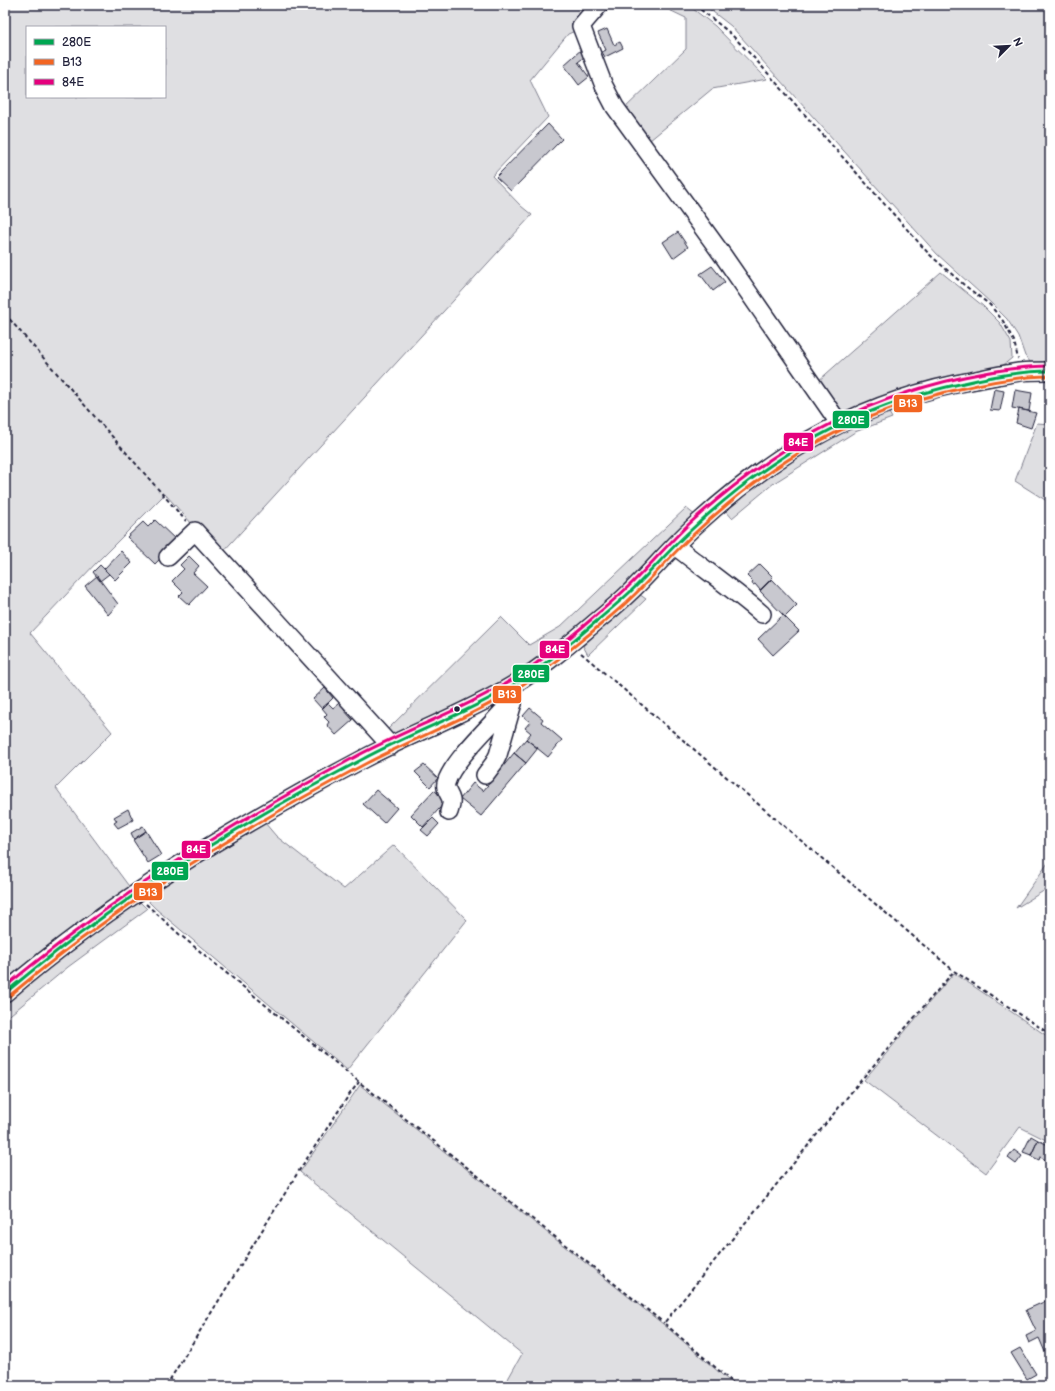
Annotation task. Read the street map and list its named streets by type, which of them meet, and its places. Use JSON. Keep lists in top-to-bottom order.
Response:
{
  "lines": ["transit line 84E", "transit line 280E", "transit line B13"],
  "legend": ["280E", "B13", "84E"],
  "north": "top right"
}
